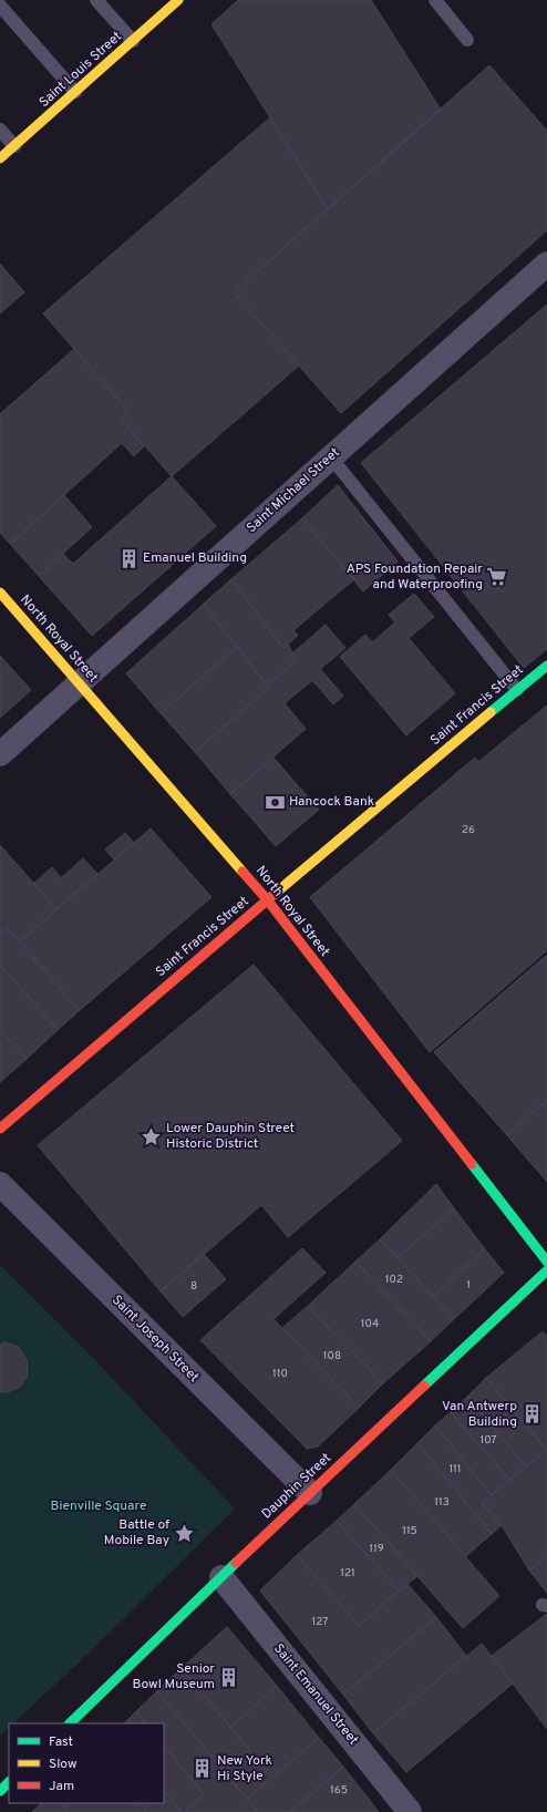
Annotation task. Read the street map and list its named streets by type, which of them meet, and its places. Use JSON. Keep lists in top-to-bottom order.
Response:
{
  "streets": {
    "street": [
      "Saint Louis Street",
      "Saint Michael Street",
      "North Royal Street",
      "Saint Francis Street",
      "Saint Joseph Street",
      "Dauphin Street",
      "Saint Emanuel Street"
    ]
  },
  "crossings": [
    ["Saint Michael Street", "North Royal Street"],
    ["North Royal Street", "Saint Francis Street"],
    ["Saint Joseph Street", "Dauphin Street"],
    ["Dauphin Street", "Saint Emanuel Street"]
  ],
  "parks": ["Bienville Square"],
  "places": {
    "building": [
      "Emanuel Building",
      "Van Antwerp Building",
      "Senior Bowl Museum",
      "New York Hi Style"
    ],
    "supermarket": ["APS Foundation Repair and Waterproofing"],
    "bank": ["Hancock Bank"],
    "place": ["Lower Dauphin Street Historic District", "Battle of Mobile Bay"]
  },
  "house_numbers": [
    "26",
    "102",
    "1",
    "8",
    "104",
    "108",
    "110",
    "107",
    "111",
    "113",
    "115",
    "119",
    "121",
    "127",
    "165"
  ],
  "legend": ["Fast", "Slow", "Jam"]
}
